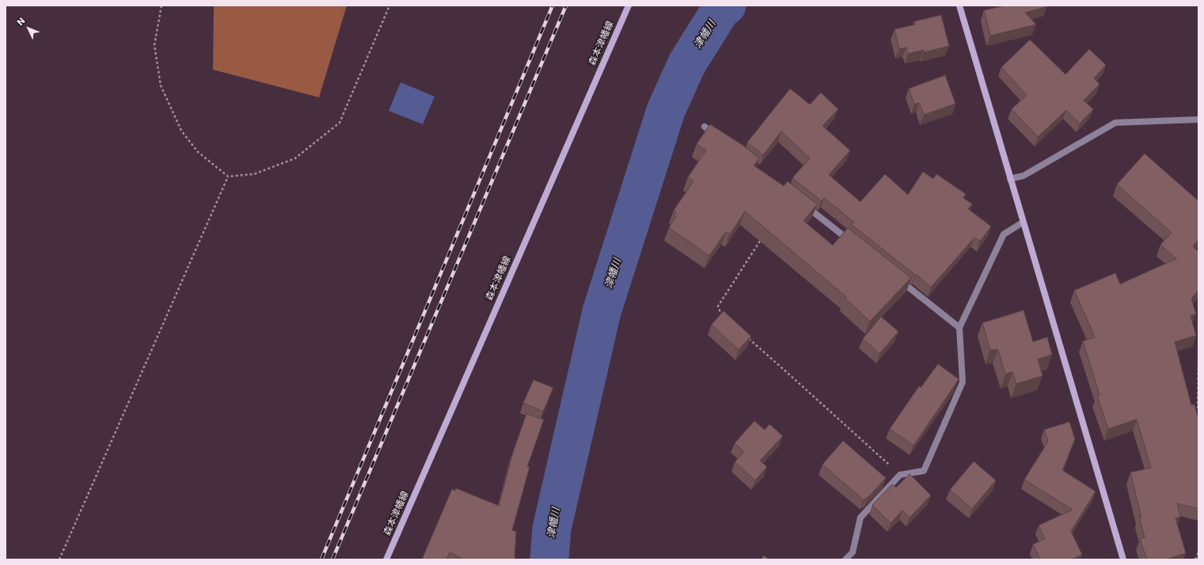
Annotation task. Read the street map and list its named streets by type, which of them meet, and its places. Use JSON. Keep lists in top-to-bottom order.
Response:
{
  "streets": {
    "main road": ["森本津幡線"]
  },
  "water": ["津幡川"],
  "north": "top left"
}
